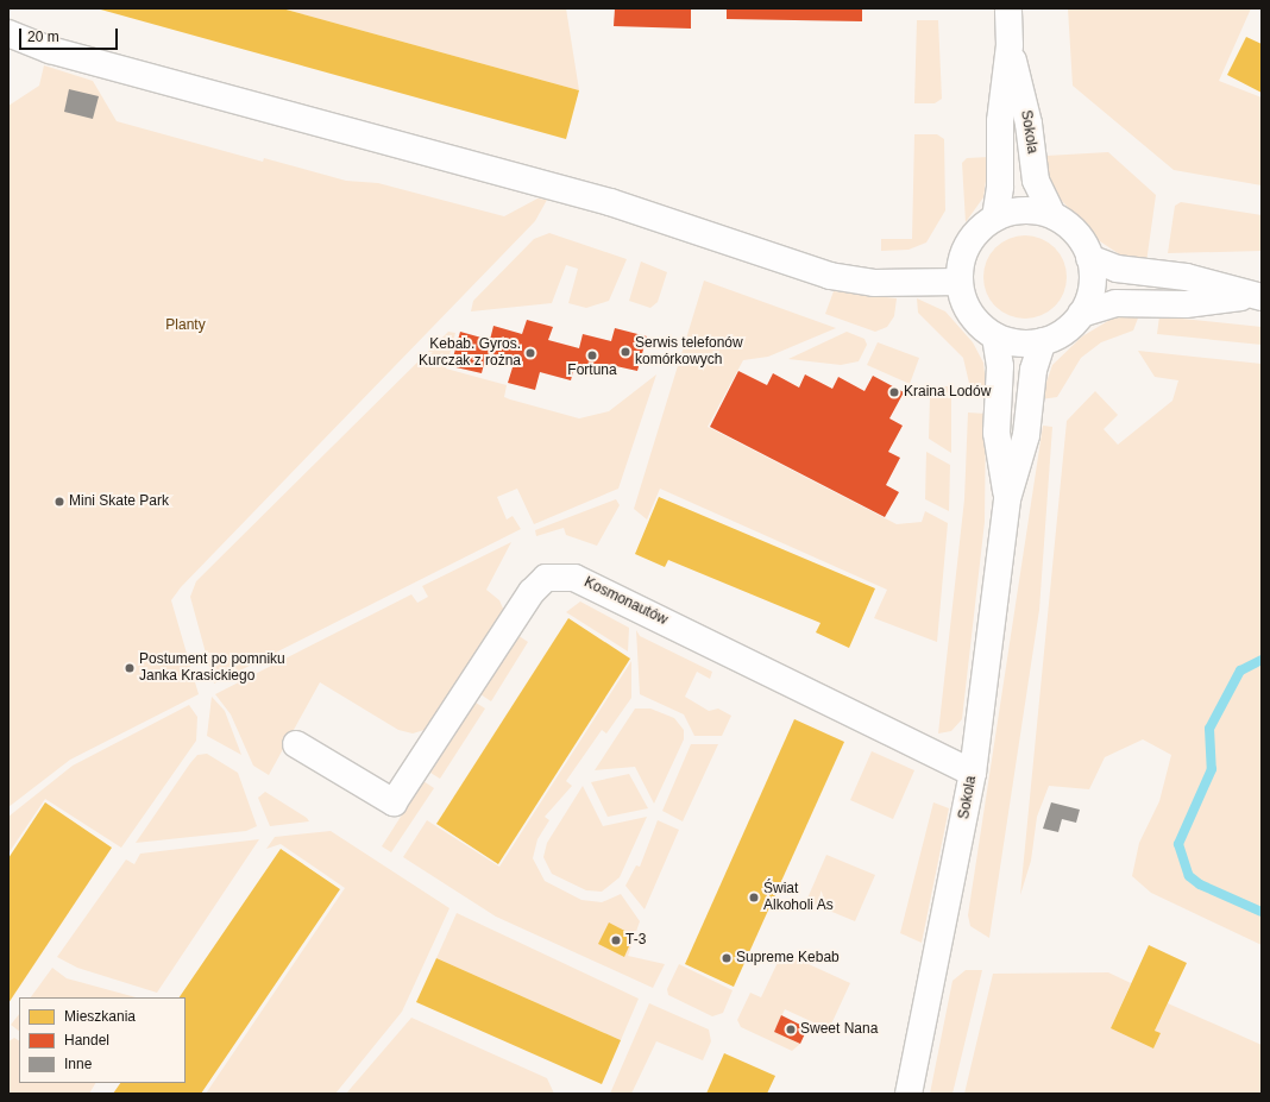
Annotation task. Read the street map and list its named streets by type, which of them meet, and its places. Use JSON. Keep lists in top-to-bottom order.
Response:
{
  "streets": {
    "street": ["Sokola", "Kosmonautów"]
  },
  "crossings": [
    ["Sokola", "Kosmonautów"]
  ],
  "parks": ["Planty"],
  "places": [
    "Serwis telefonów komórkowych",
    "Kebab. Gyros. Kurczak z rożna",
    "Fortuna",
    "Kraina Lodów",
    "Mini Skate Park",
    "Postument po pomniku Janka Krasickiego",
    "Świat Alkoholi As",
    "T-3",
    "Supreme Kebab",
    "Sweet Nana"
  ],
  "legend": ["Mieszkania", "Handel", "Inne"],
  "scale_bar": "20 m"
}
